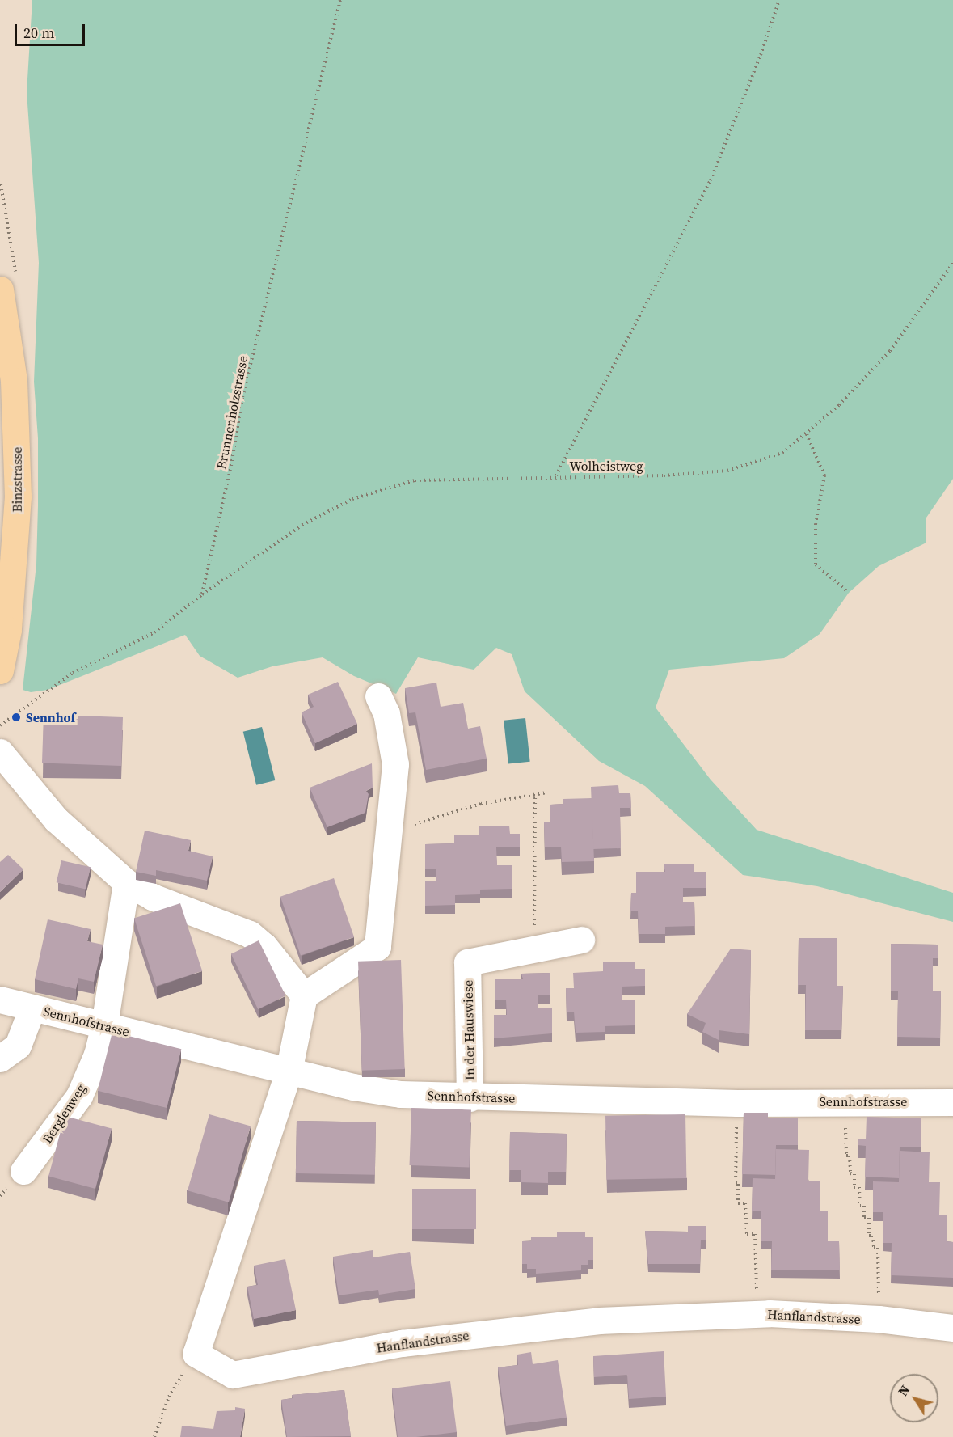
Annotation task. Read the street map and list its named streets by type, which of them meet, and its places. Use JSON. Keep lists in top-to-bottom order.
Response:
{
  "streets": {
    "main road": ["Binzstrasse"],
    "street": [
      "Sennhofstrasse",
      "In der Hauswiese",
      "Berglenweg",
      "Hanflandstrasse"
    ],
    "path": ["Brunnenholzstrasse", "Wolheistweg"]
  },
  "crossings": [
    ["Brunnenholzstrasse", "Wolheistweg"],
    ["Sennhofstrasse", "In der Hauswiese"],
    ["Sennhofstrasse", "Berglenweg"]
  ],
  "places": ["Sennhof"],
  "scale_bar": "20 m",
  "north": "top left"
}
